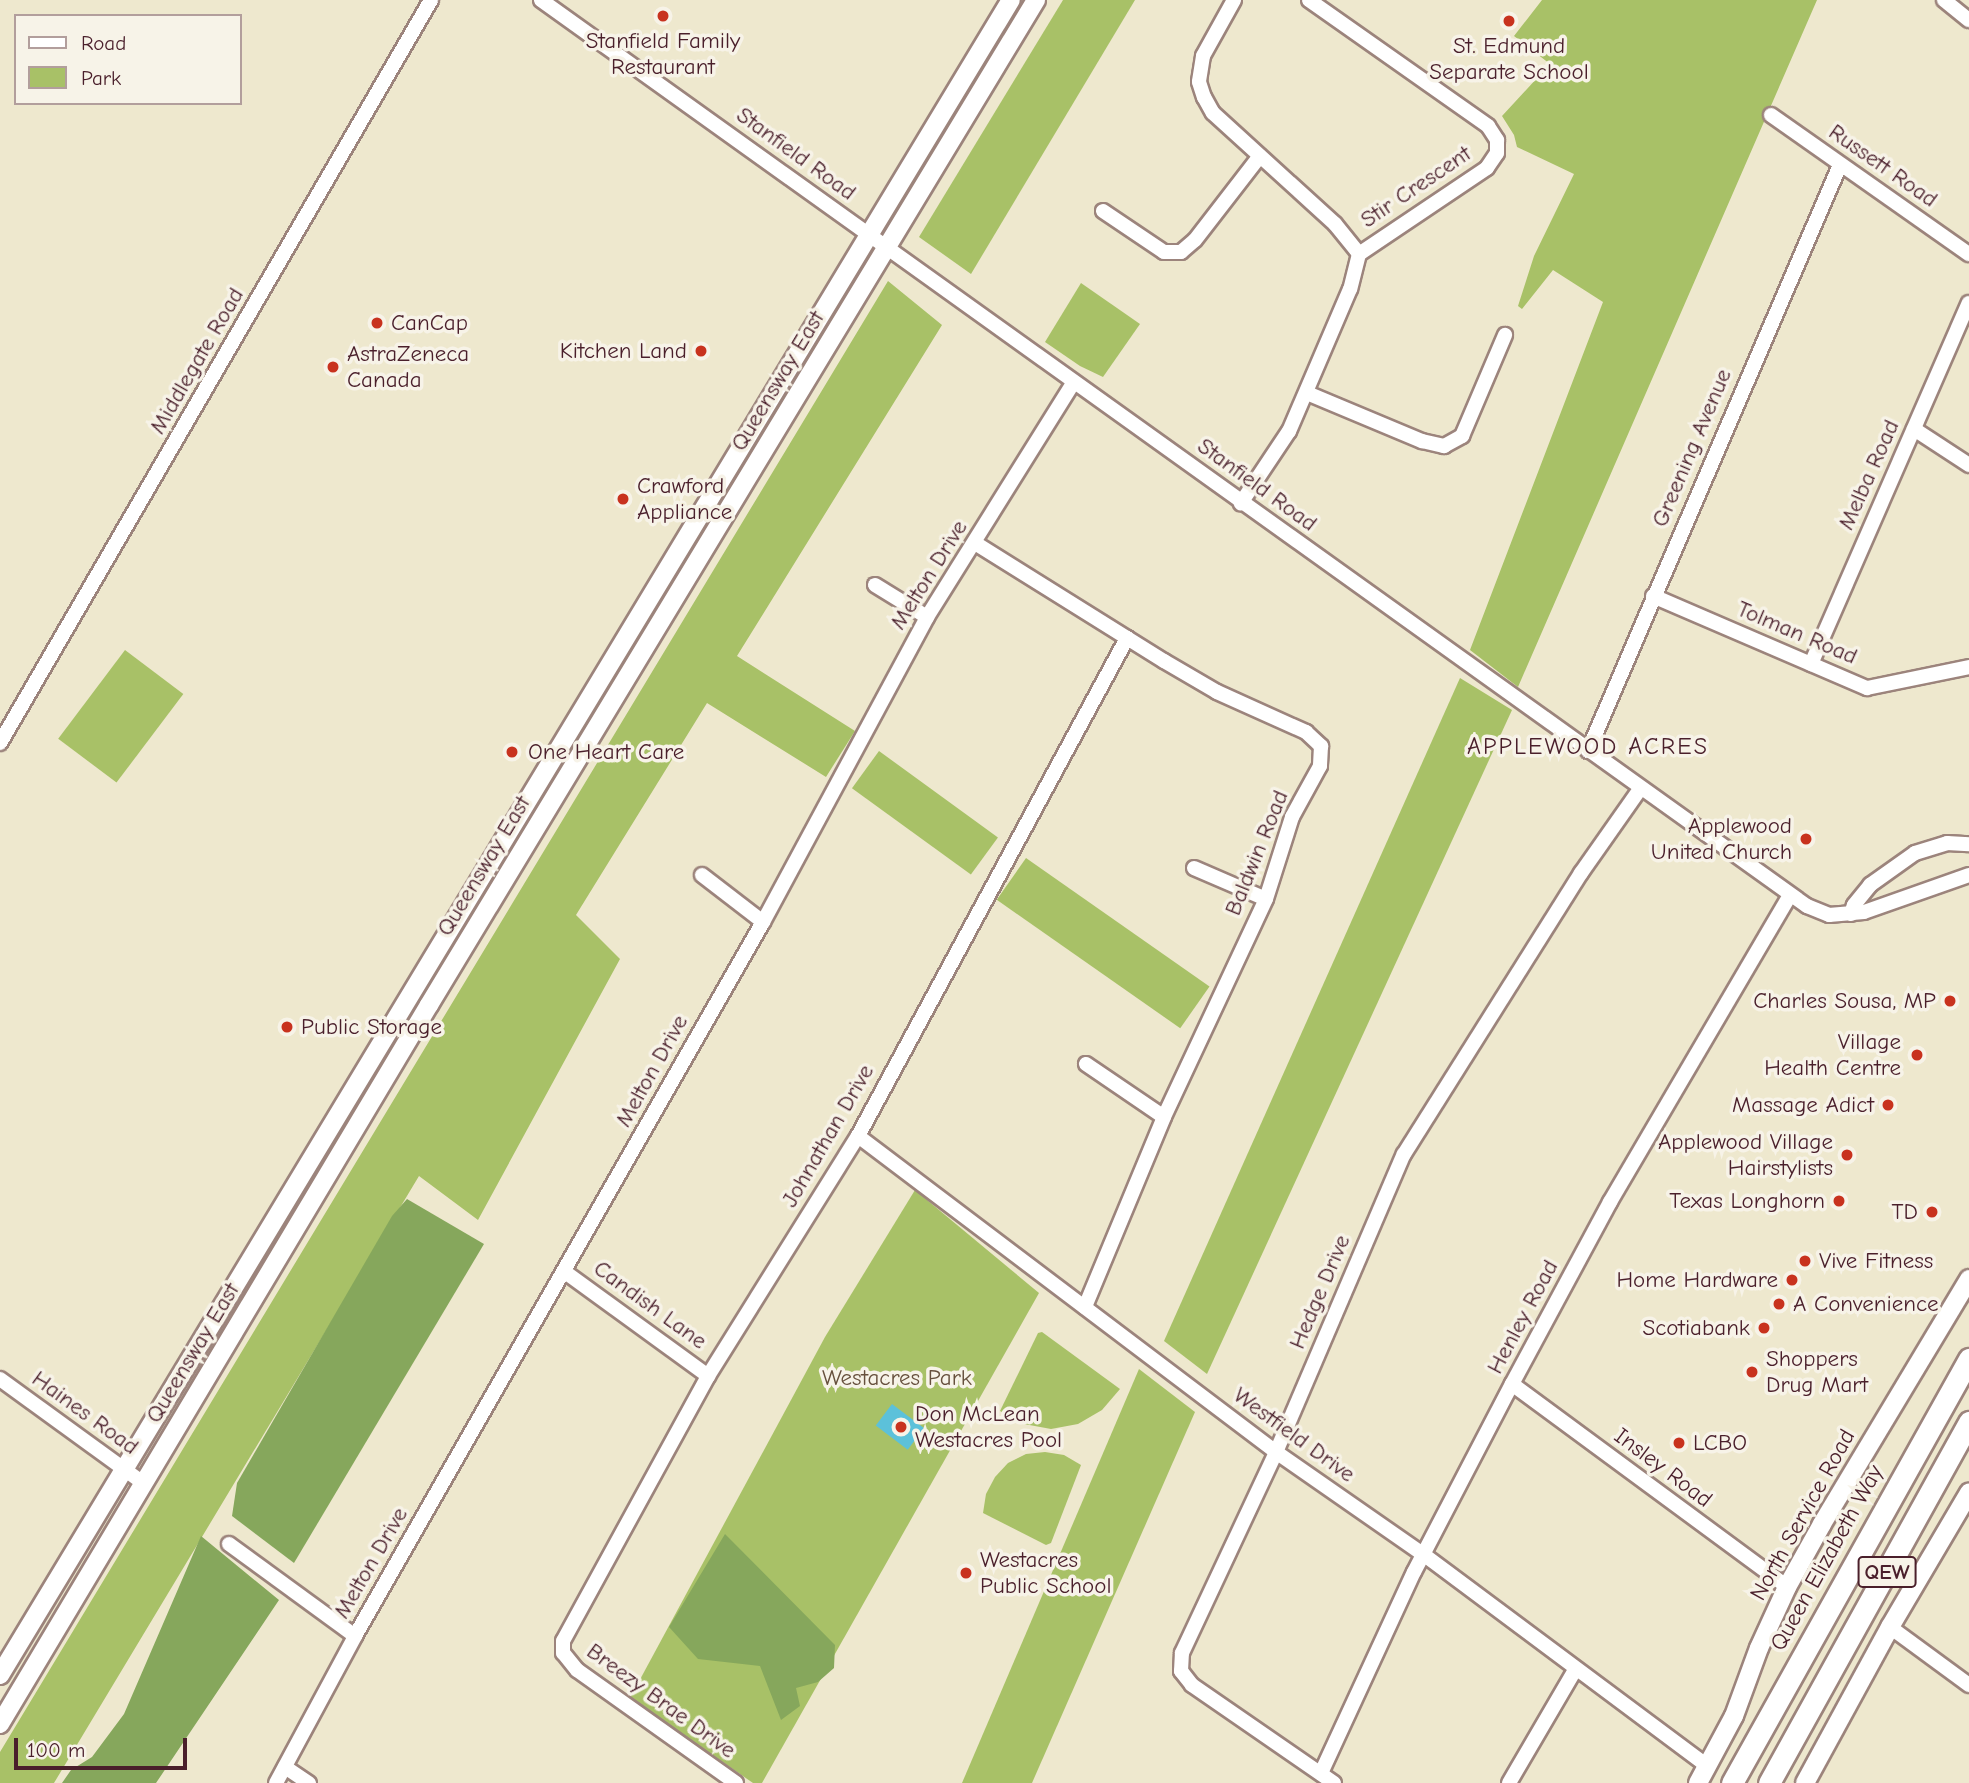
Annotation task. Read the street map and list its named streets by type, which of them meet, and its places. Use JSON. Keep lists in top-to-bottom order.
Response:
{
  "streets": {
    "highway": ["Queen Elizabeth Way", "QEW"],
    "main road": ["Queensway East", "North Service Road"],
    "street": [
      "Stanfield Road",
      "Russett Road",
      "Stir Crescent",
      "Middlegate Road",
      "Greening Avenue",
      "Melba Road",
      "Melton Drive",
      "Tolman Road",
      "Baldwin Road",
      "Johnathan Drive",
      "Hedge Drive",
      "Candish Lane",
      "Henley Road",
      "Haines Road",
      "Westfield Drive",
      "Insley Road",
      "Breezy Brae Drive"
    ]
  },
  "crossings": [
    ["Stanfield Road", "Queensway East"],
    ["Stanfield Road", "Greening Avenue"],
    ["Stanfield Road", "Melton Drive"],
    ["Stanfield Road", "Hedge Drive"],
    ["Stanfield Road", "Henley Road"],
    ["Russett Road", "Greening Avenue"],
    ["Queensway East", "Haines Road"],
    ["Greening Avenue", "Tolman Road"],
    ["Melba Road", "Tolman Road"],
    ["Melton Drive", "Baldwin Road"],
    ["Melton Drive", "Candish Lane"],
    ["Baldwin Road", "Johnathan Drive"],
    ["Baldwin Road", "Westfield Drive"],
    ["Johnathan Drive", "Candish Lane"],
    ["Johnathan Drive", "Westfield Drive"],
    ["Johnathan Drive", "Breezy Brae Drive"],
    ["Hedge Drive", "Henley Road"],
    ["Hedge Drive", "Westfield Drive"],
    ["Henley Road", "Westfield Drive"],
    ["Henley Road", "Insley Road"],
    ["Westfield Drive", "North Service Road"],
    ["Insley Road", "North Service Road"]
  ],
  "districts": ["APPLEWOOD ACRES"],
  "parks": ["Westacres Park"],
  "places": [
    "Stanfield Family Restaurant",
    "St. Edmund Separate School",
    "CanCap",
    "Kitchen Land",
    "AstraZeneca Canada",
    "Crawford Appliance",
    "One Heart Care",
    "Applewood United Church",
    "Charles Sousa, MP",
    "Public Storage",
    "Village Health Centre",
    "Massage Adict",
    "Applewood Village Hairstylists",
    "Texas Longhorn",
    "TD",
    "Vive Fitness",
    "Home Hardware",
    "A Convenience",
    "Scotiabank",
    "Shoppers Drug Mart",
    "Don McLean Westacres Pool",
    "LCBO",
    "Westacres Public School"
  ],
  "legend": ["Road", "Park"],
  "scale_bar": "100 m"
}
